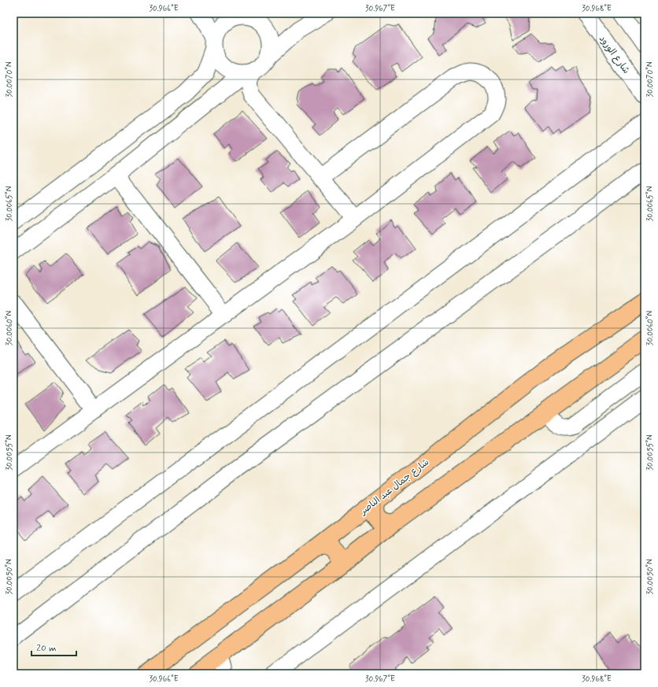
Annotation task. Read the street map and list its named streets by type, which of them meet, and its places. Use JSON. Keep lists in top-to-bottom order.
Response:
{
  "streets": {
    "main road": ["شارع جمال عبد الناصر"],
    "street": ["شارع الورود"]
  },
  "scale_bar": "20 m",
  "coordinates": [
    "30.966°E",
    "30.967°E",
    "30.968°E",
    "30.0070°N",
    "30.0065°N",
    "30.0060°N",
    "30.0055°N",
    "30.0050°N"
  ]
}
